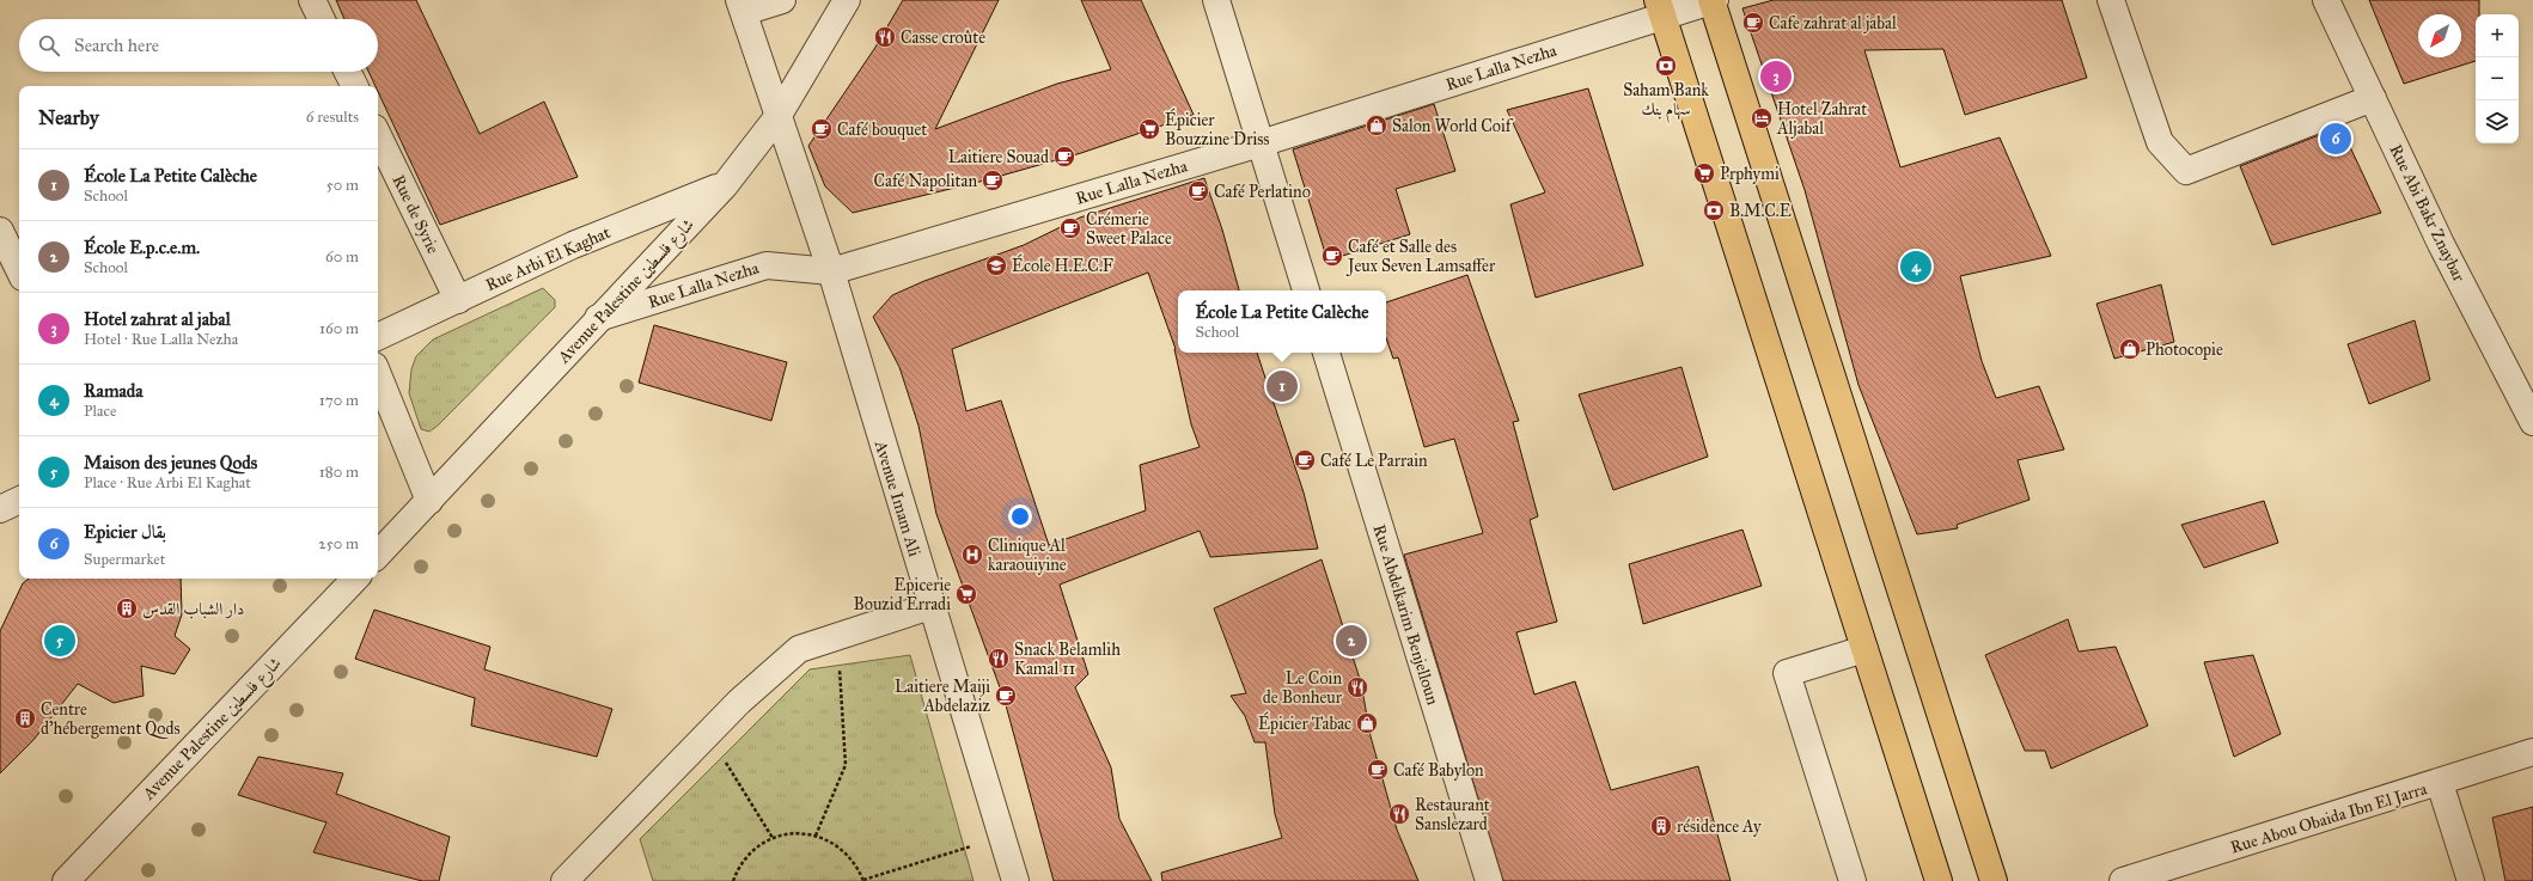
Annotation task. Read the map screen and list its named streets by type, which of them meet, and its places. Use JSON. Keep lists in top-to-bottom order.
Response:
{
  "streets": {
    "street": [
      "Rue Lalla Nezha",
      "Rue Abi Bakr Znaybar",
      "Rue de Syrie",
      "Rue Arbi El Kaghat",
      "Avenue Palestine شارع فلسطين",
      "Avenue Imam Ali",
      "Rue Abdelkarim Benjelloun",
      "Rue Abou Obaida Ibn El Jarra"
    ]
  },
  "crossings": [
    ["Rue Lalla Nezha", "Avenue Palestine شارع فلسطين"],
    ["Rue Lalla Nezha", "Avenue Imam Ali"],
    ["Rue de Syrie", "Rue Arbi El Kaghat"],
    ["Rue Arbi El Kaghat", "Avenue Palestine شارع فلسطين"],
    ["Avenue Palestine شارع فلسطين", "Avenue Imam Ali"]
  ],
  "places": {
    "cafe": [
      "Cafe zahrat al jabal",
      "Café bouquet",
      "Laitiere Souad",
      "Café Napolitan",
      "Café Perlatino",
      "Crémerie Sweet Palace",
      "Café et Salle des Jeux Seven Lamsaffer",
      "Café Le Parrain",
      "Laitiere Maiji Abdelaziz",
      "Café Babylon"
    ],
    "restaurant": [
      "Casse croûte",
      "Snack Belamlih Kamal 11",
      "Le Coin de Bonheur",
      "Restaurant Sanslezard"
    ],
    "bank": ["Saham Bank سهام بنك", "B.M.C.E"],
    "hotel": ["Hotel Zahrat Aljabal"],
    "shop": ["Salon World Coif", "Photocopie", "Épicier Tabac"],
    "supermarket": ["Épicier Bouzzine Driss", "Prphymi", "Epicerie Bouzid Erradi"],
    "school or university": ["École H.E.C.F"],
    "hospital": ["Clinique Al karaouiyine"],
    "building": ["دار الشباب القدس", "Centre d'hébergement Qods", "résidence Ay"]
  },
  "north": "bottom left",
  "page": {
    "map_buttons": ["+", "−"],
    "search": "Search here",
    "pins": [
      "3",
      "6",
      "4",
      "1",
      "2",
      "5"
    ],
    "heading": ["Nearby", "6 results"],
    "list": [
      {
        "mark": "1",
        "name": "École La Petite Calèche",
        "note": "School",
        "value": "50 m"
      },
      {
        "mark": "2",
        "name": "École E.p.c.e.m.",
        "note": "School",
        "value": "60 m"
      },
      {
        "mark": "3",
        "name": "Hotel zahrat al jabal",
        "note": "Hotel · Rue Lalla Nezha",
        "value": "160 m"
      },
      {
        "mark": "4",
        "name": "Ramada",
        "note": "Place",
        "value": "170 m"
      },
      {
        "mark": "5",
        "name": "Maison des jeunes Qods",
        "note": "Place · Rue Arbi El Kaghat",
        "value": "180 m"
      },
      {
        "mark": "6",
        "name": "Epicier بقال",
        "note": "Supermarket",
        "value": "250 m"
      }
    ],
    "popup": ["École La Petite Calèche", "School"]
  }
}
